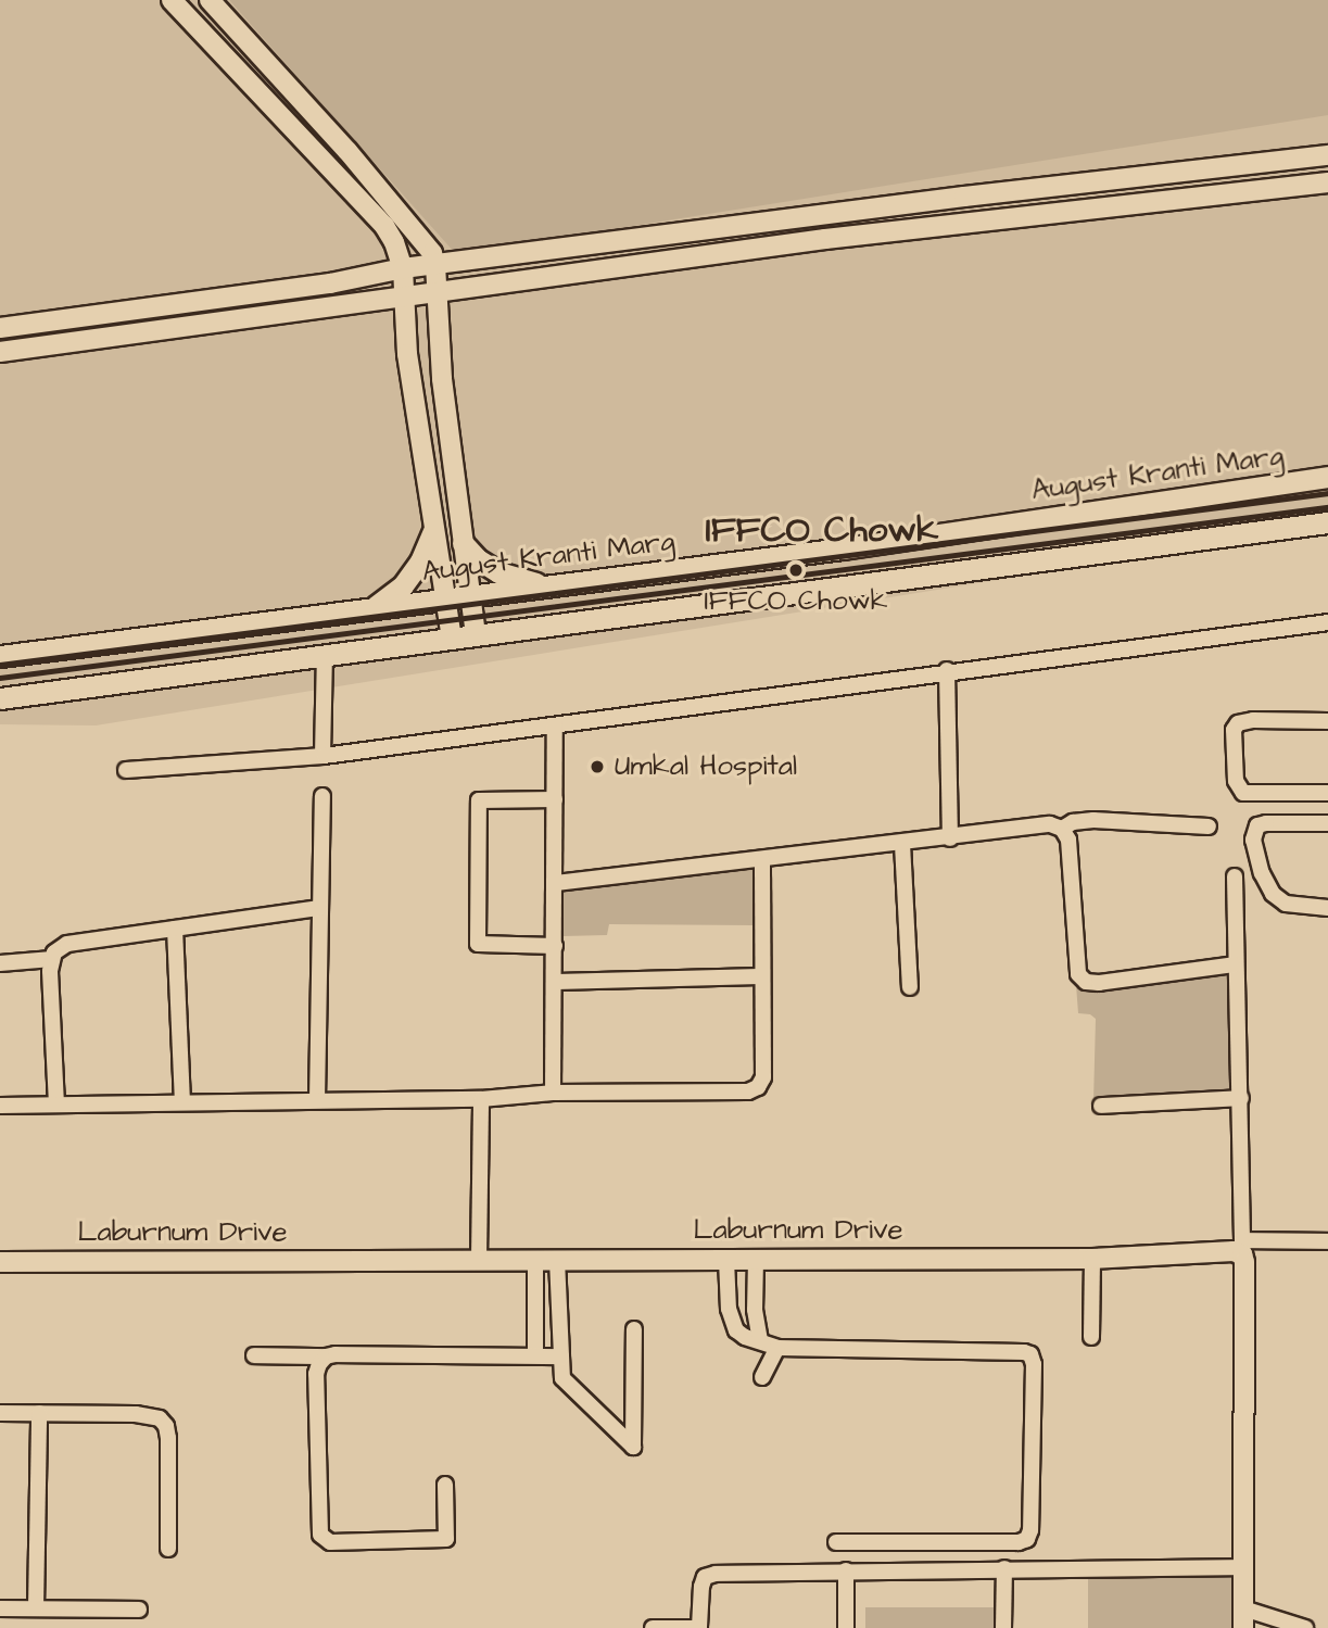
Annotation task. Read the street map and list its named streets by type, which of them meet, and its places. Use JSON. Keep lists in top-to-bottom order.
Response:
{
  "streets": {
    "main road": ["August Kranti Marg"],
    "street": ["Laburnum Drive"]
  },
  "districts": ["IFFCO Chowk"],
  "places": ["IFFCO Chowk", "Umkal Hospital"]
}
